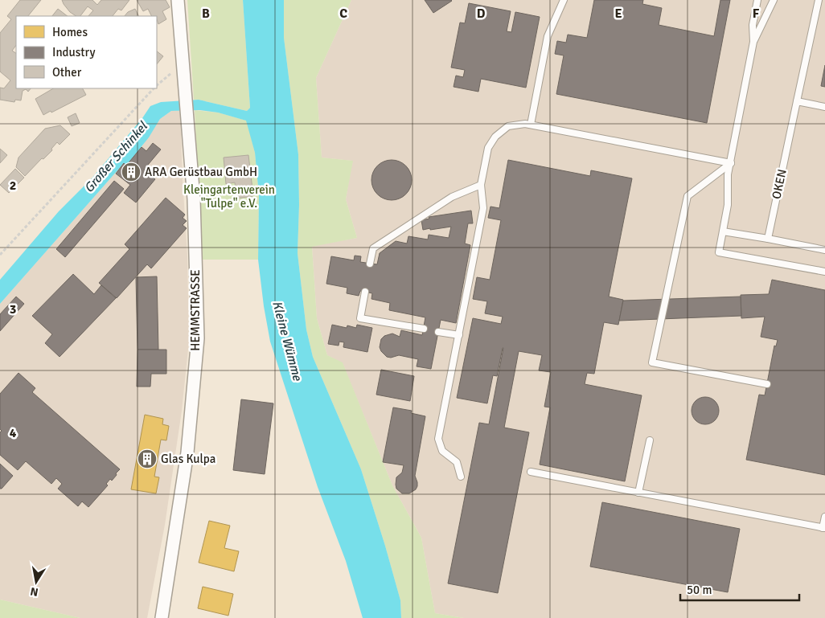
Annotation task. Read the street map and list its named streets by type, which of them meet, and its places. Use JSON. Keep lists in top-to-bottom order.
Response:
{
  "streets": {
    "street": ["HEMMSTRASSE"],
    "lane": ["OKEN"]
  },
  "water": ["Großer Schinkel", "Kleine Wümme"],
  "parks": ["Kleingartenverein \"Tulpe\" e.V."],
  "places": {
    "building": ["ARA Gerüstbau GmbH", "Glas Kulpa"]
  },
  "legend": ["Homes", "Industry", "Other"],
  "scale_bar": "50 m",
  "north": "bottom",
  "grid": {
    "columns": [
      "B",
      "C",
      "D",
      "E",
      "F"
    ],
    "rows": ["2", "3", "4"]
  }
}
